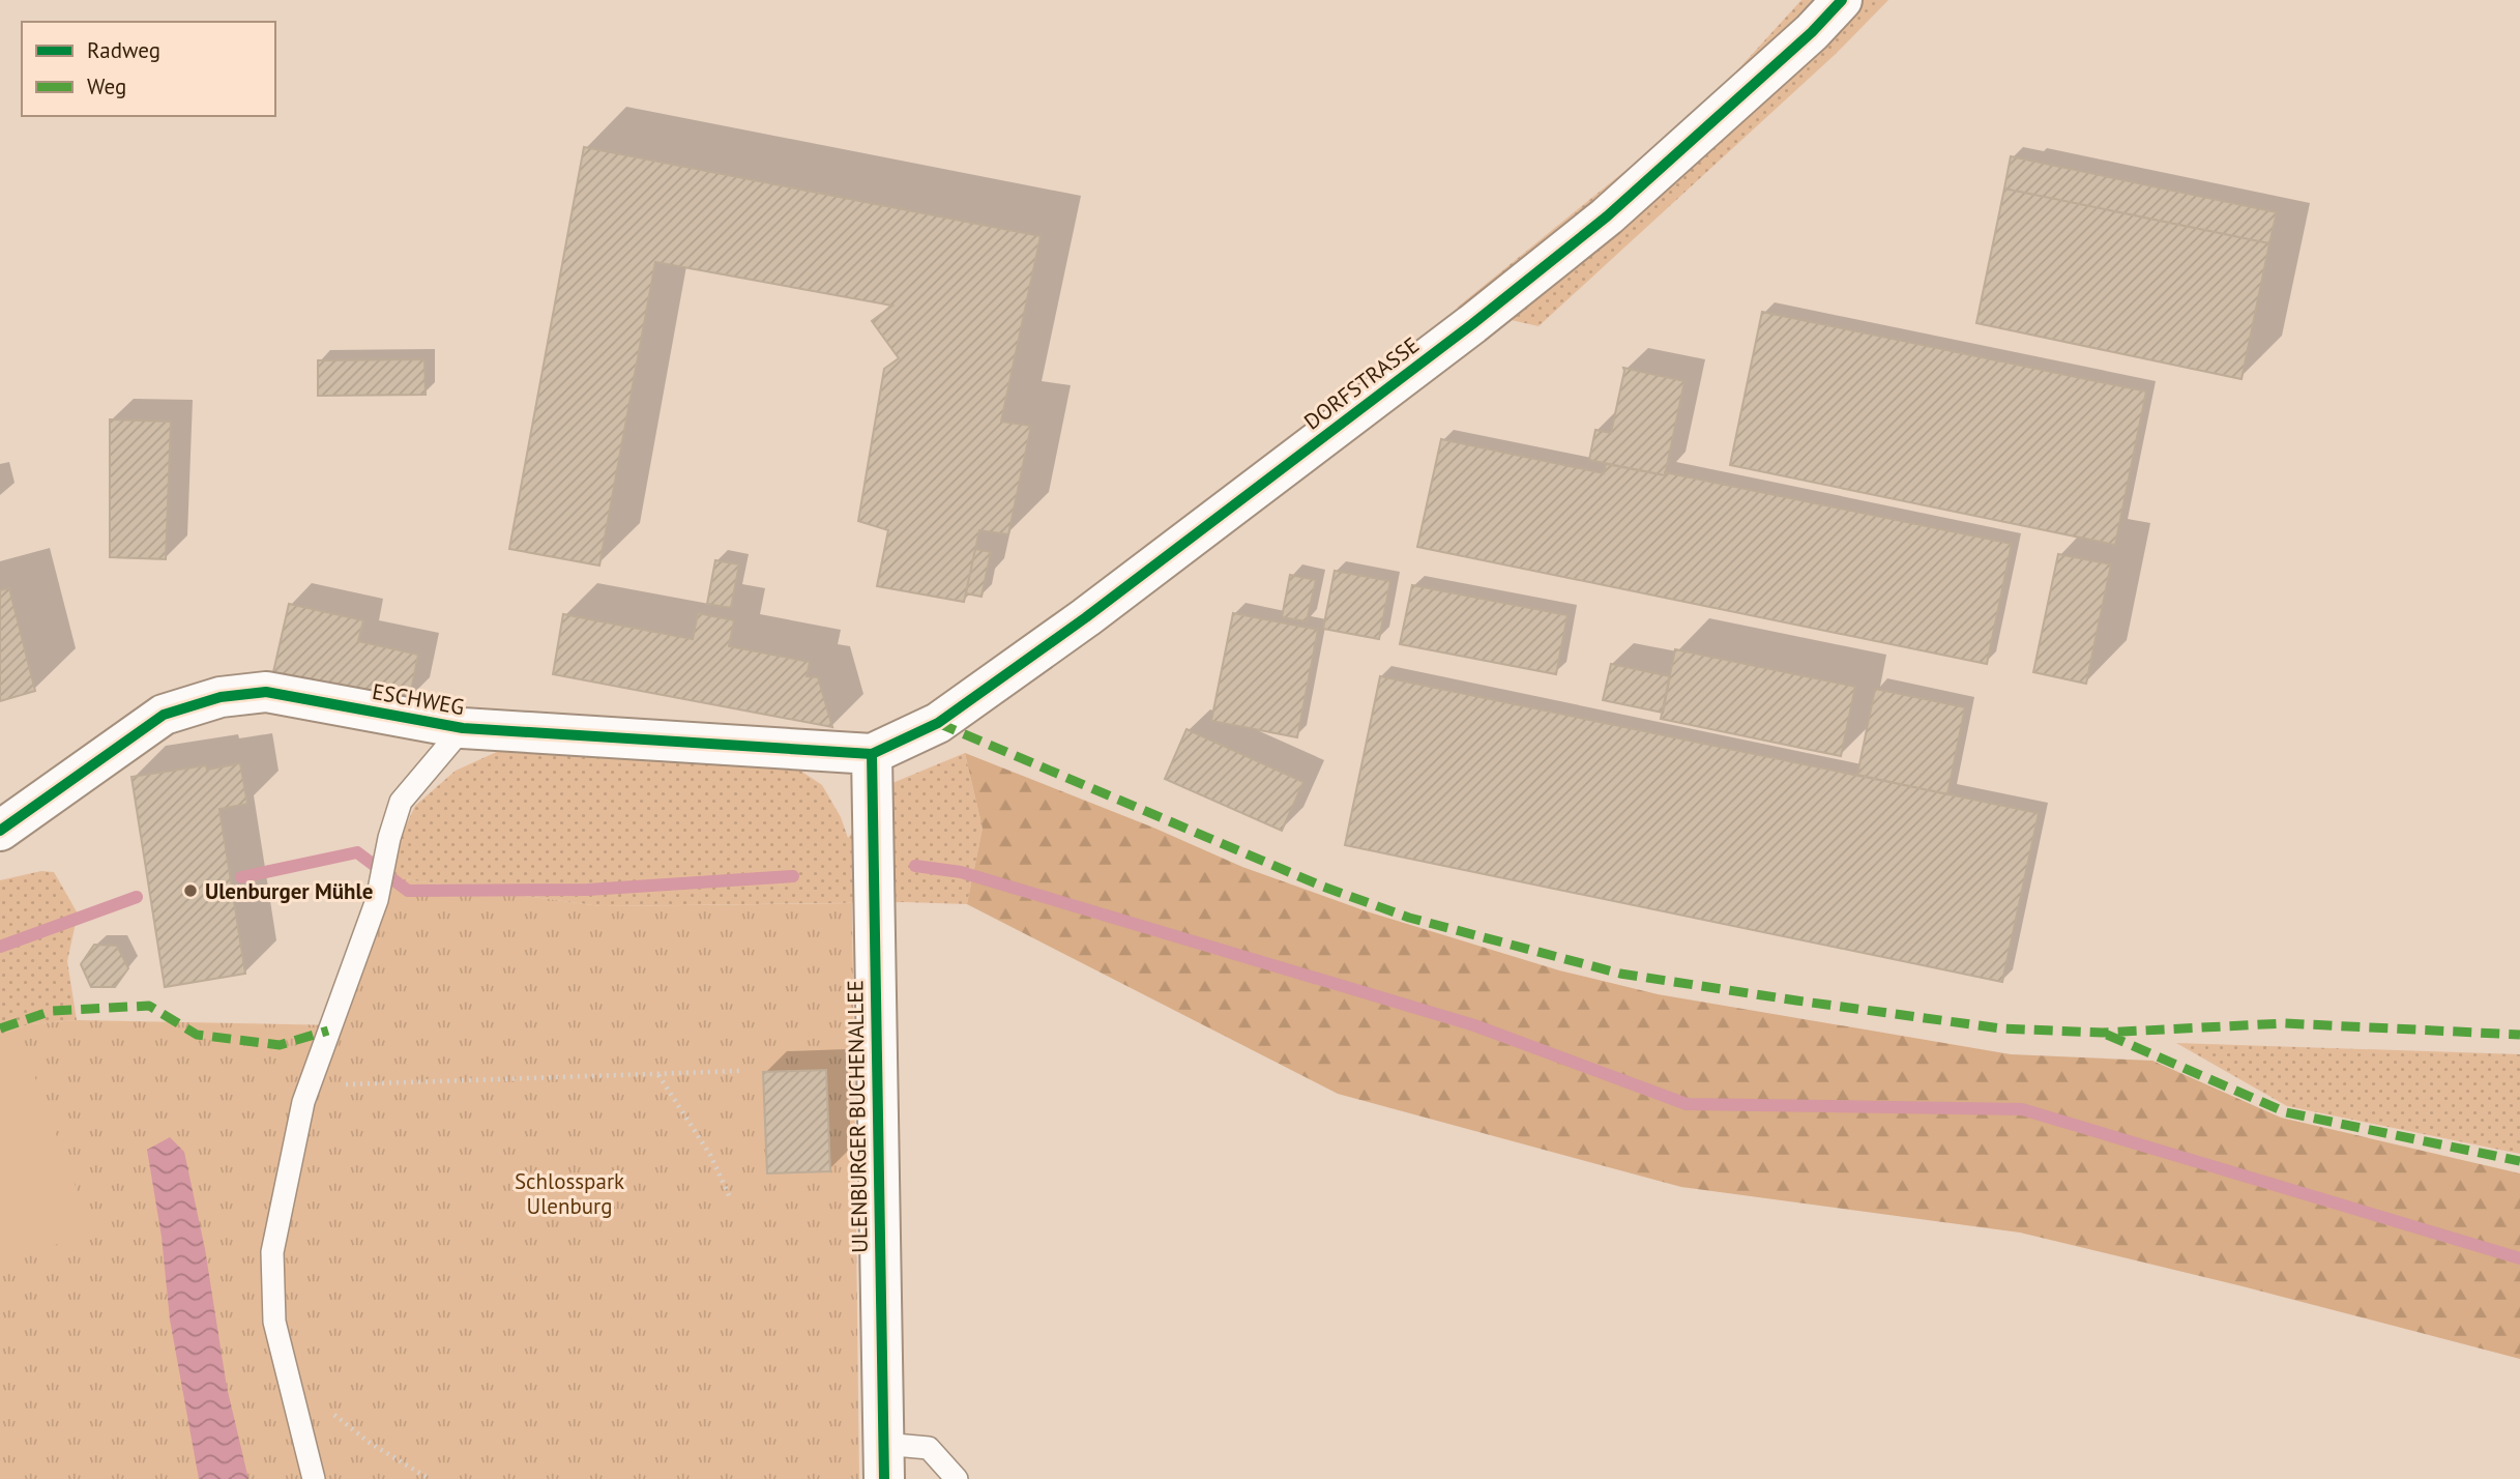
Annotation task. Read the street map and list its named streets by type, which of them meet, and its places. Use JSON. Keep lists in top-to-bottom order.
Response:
{
  "streets": {
    "street": ["DORFSTRASSE", "ESCHWEG", "ULENBURGER BUCHENALLEE"]
  },
  "crossings": [
    ["DORFSTRASSE", "ESCHWEG"],
    ["DORFSTRASSE", "ULENBURGER BUCHENALLEE"],
    ["ESCHWEG", "ULENBURGER BUCHENALLEE"]
  ],
  "parks": ["Schlosspark Ulenburg"],
  "places": ["Ulenburger Mühle"],
  "legend": ["Radweg", "Weg"]
}
